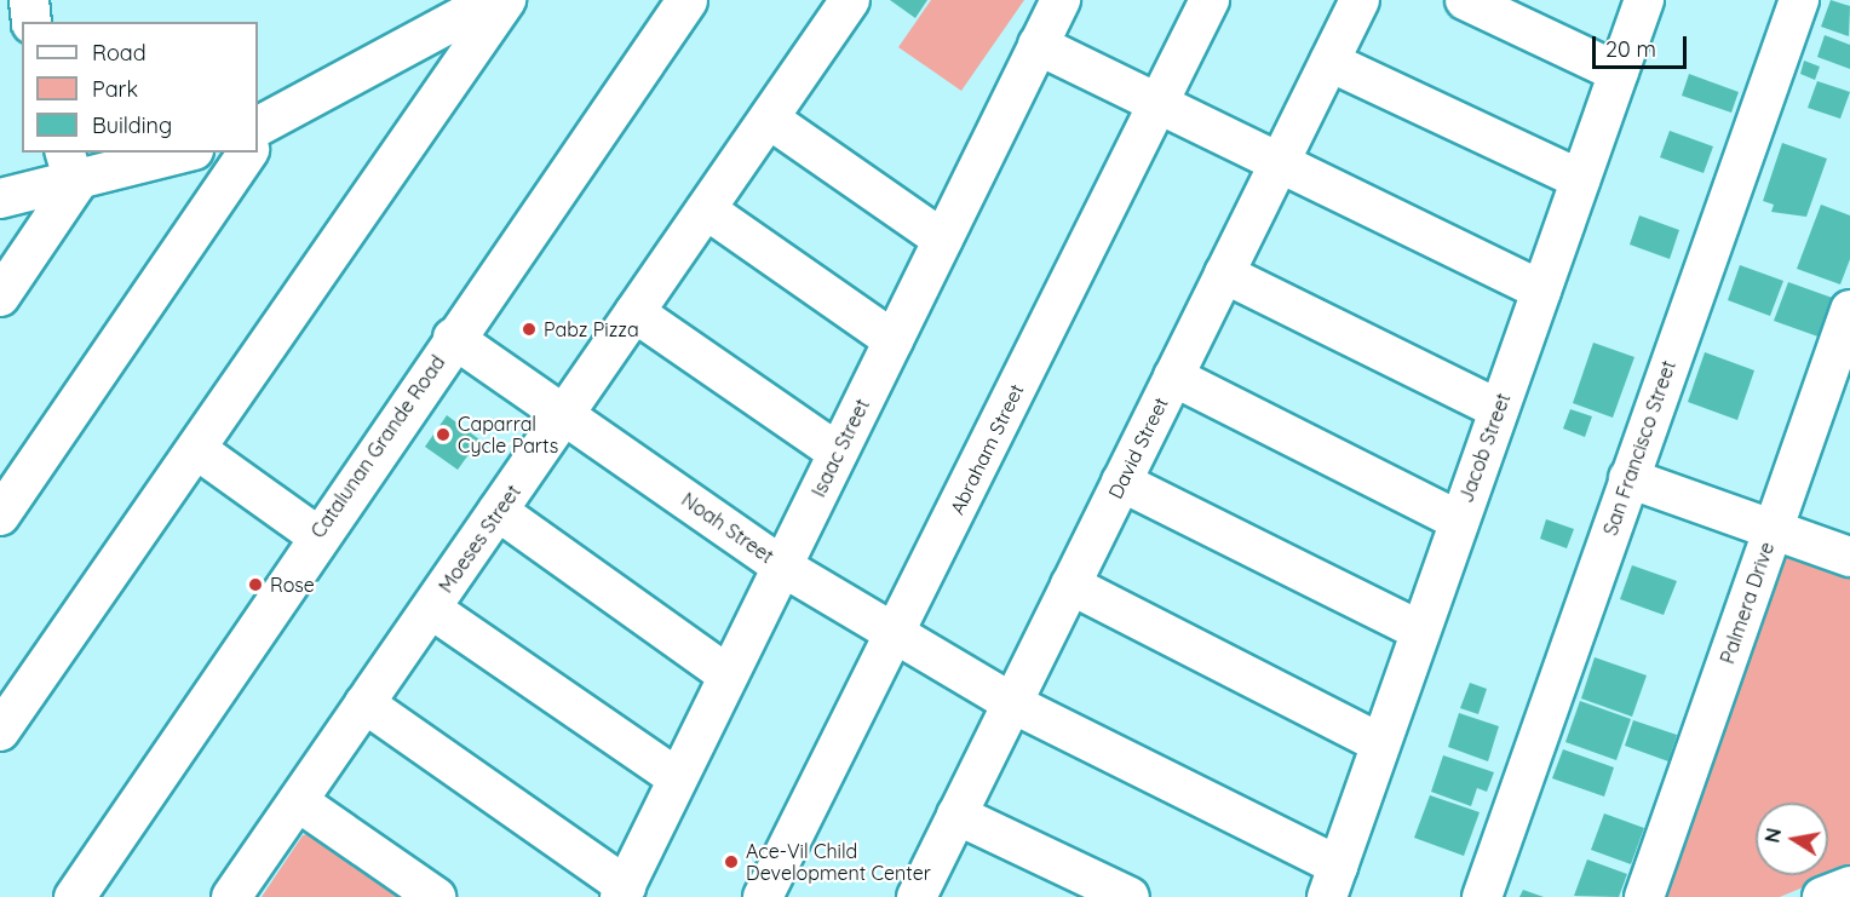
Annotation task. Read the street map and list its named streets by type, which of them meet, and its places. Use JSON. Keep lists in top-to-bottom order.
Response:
{
  "streets": {
    "main road": ["Catalunan Grande Road"],
    "street": [
      "Isaac Street",
      "David Street",
      "Jacob Street",
      "San Francisco Street",
      "Abraham Street",
      "Noah Street",
      "Moeses Street",
      "Palmera Drive"
    ]
  },
  "crossings": [
    ["Catalunan Grande Road", "Noah Street"],
    ["Isaac Street", "Noah Street"],
    ["David Street", "Noah Street"],
    ["Jacob Street", "Noah Street"],
    ["Abraham Street", "Noah Street"],
    ["Noah Street", "Moeses Street"]
  ],
  "places": [
    "Pabz Pizza",
    "Caparral Cycle Parts",
    "Rose",
    "Ace-Vil Child Development Center"
  ],
  "legend": ["Road", "Park", "Building"],
  "scale_bar": "20 m",
  "north": "left"
}
